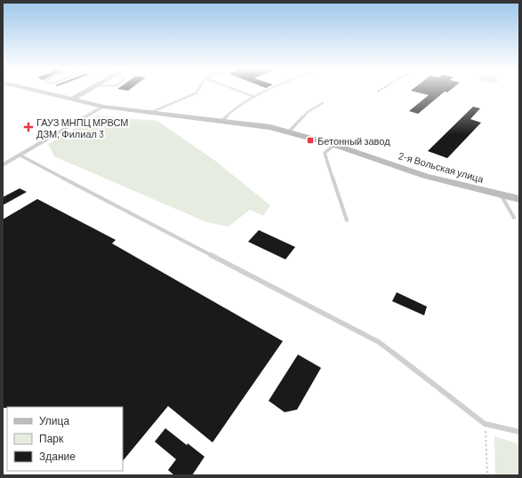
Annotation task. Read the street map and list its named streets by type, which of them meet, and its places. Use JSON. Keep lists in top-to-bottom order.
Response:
{
  "streets": {
    "main road": ["2-я Вольская улица"]
  },
  "places": {
    "health": ["ГАУЗ МНПЦ МРВСМ ДЗМ, Филиал 3"],
    "transit": ["Бетонный завод"]
  },
  "legend": ["Улица", "Парк", "Здание"]
}
